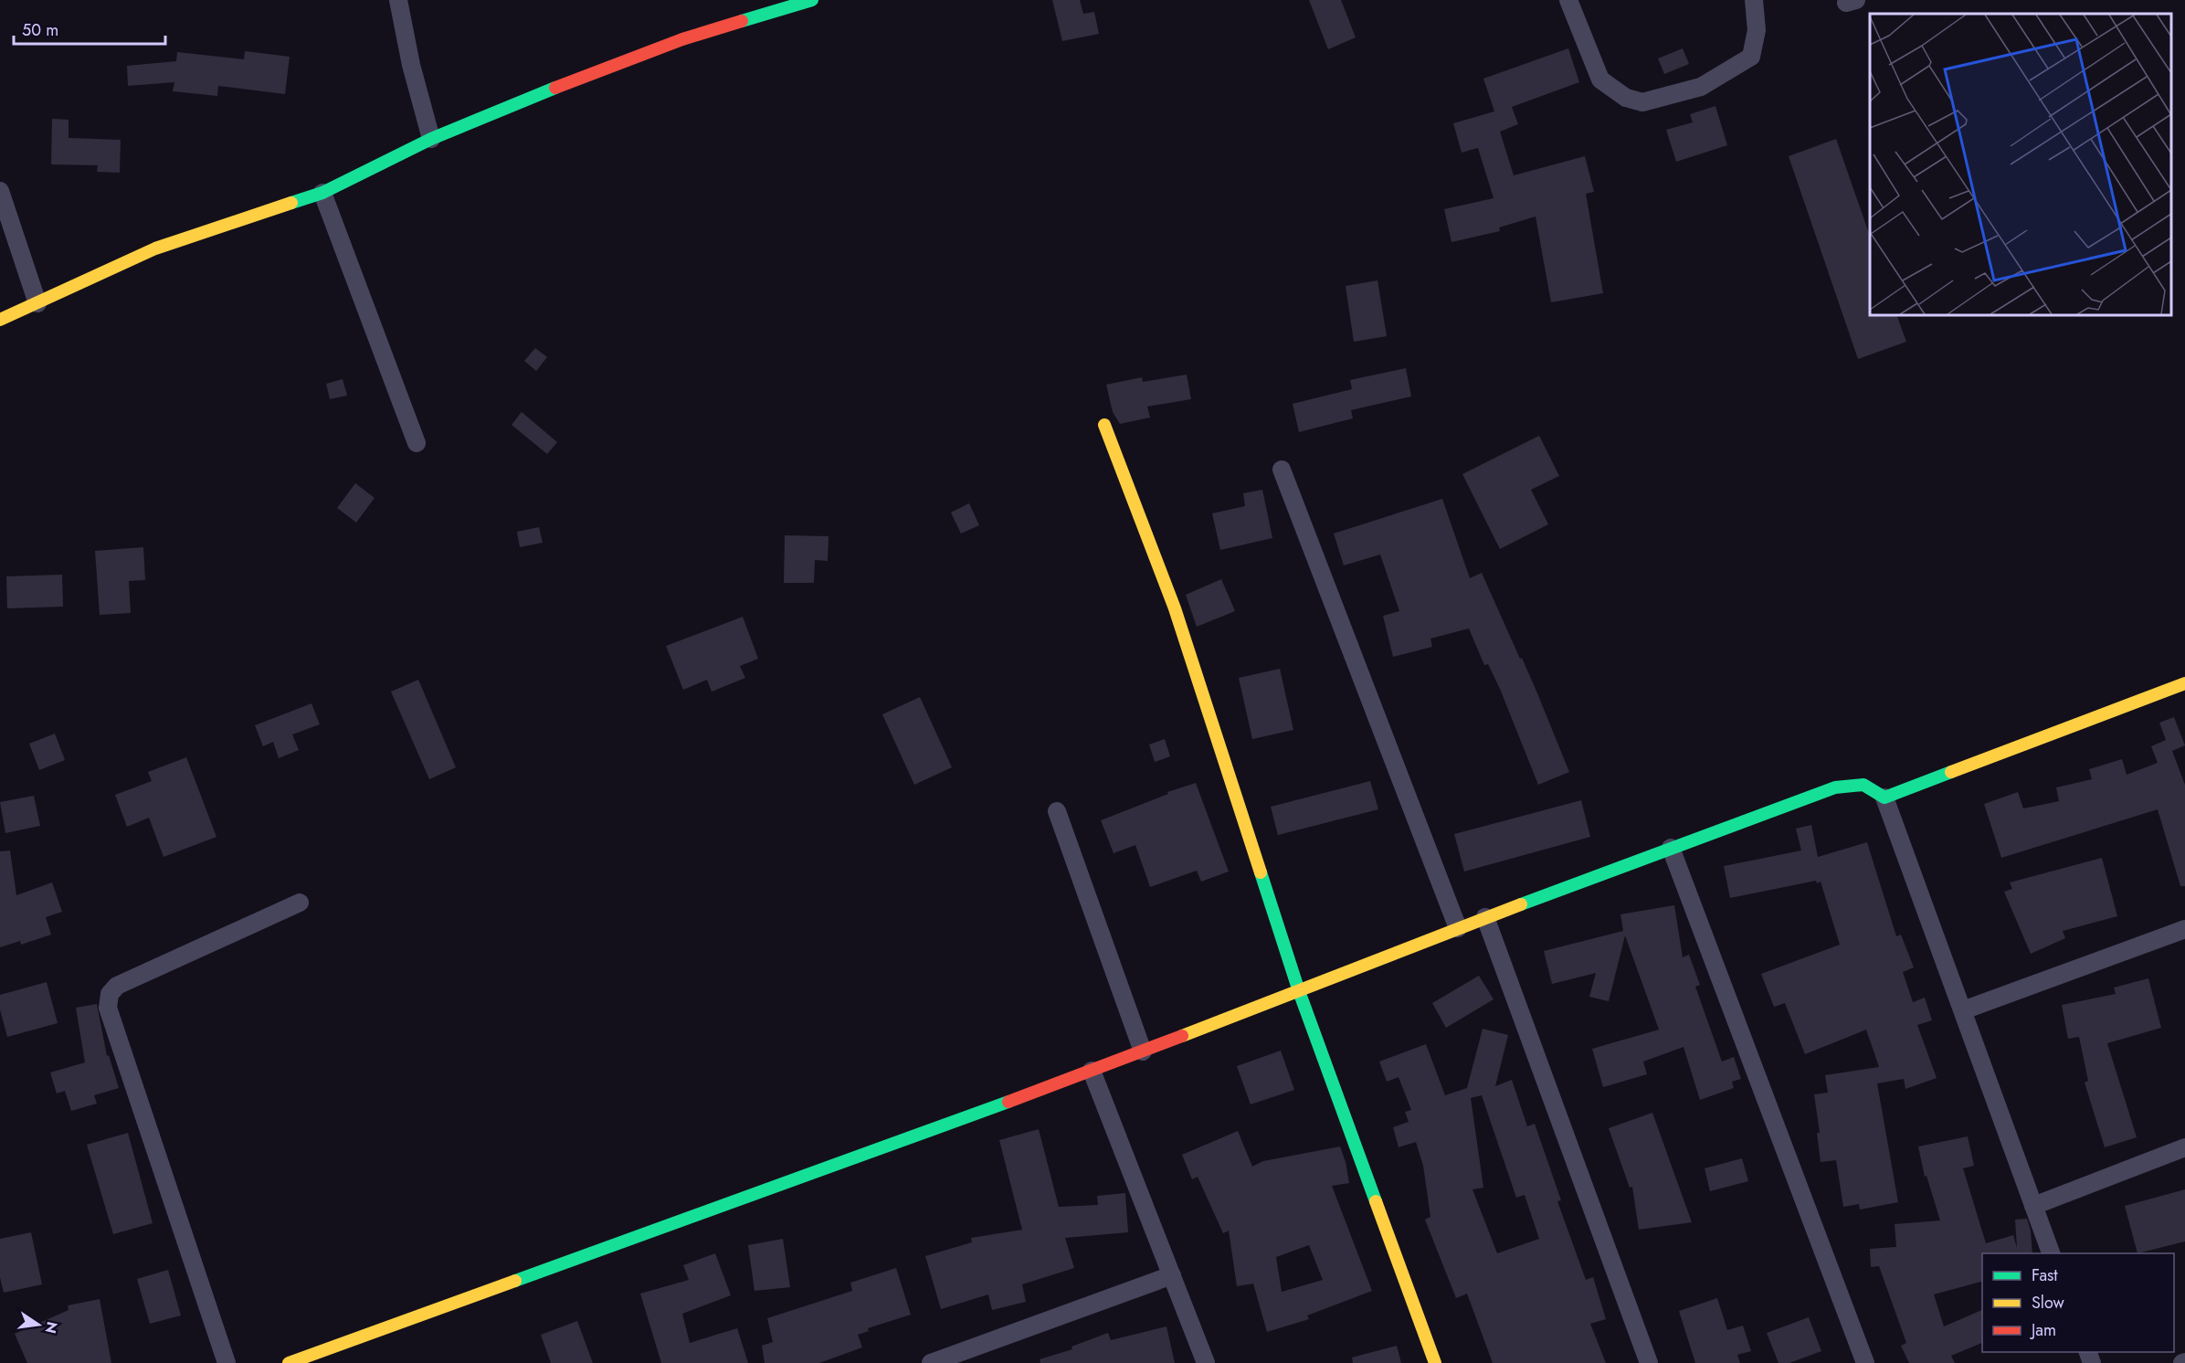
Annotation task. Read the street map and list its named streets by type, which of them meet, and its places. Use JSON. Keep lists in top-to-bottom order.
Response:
{
  "legend": ["Fast", "Slow", "Jam"],
  "scale_bar": "50 m",
  "north": "right"
}
